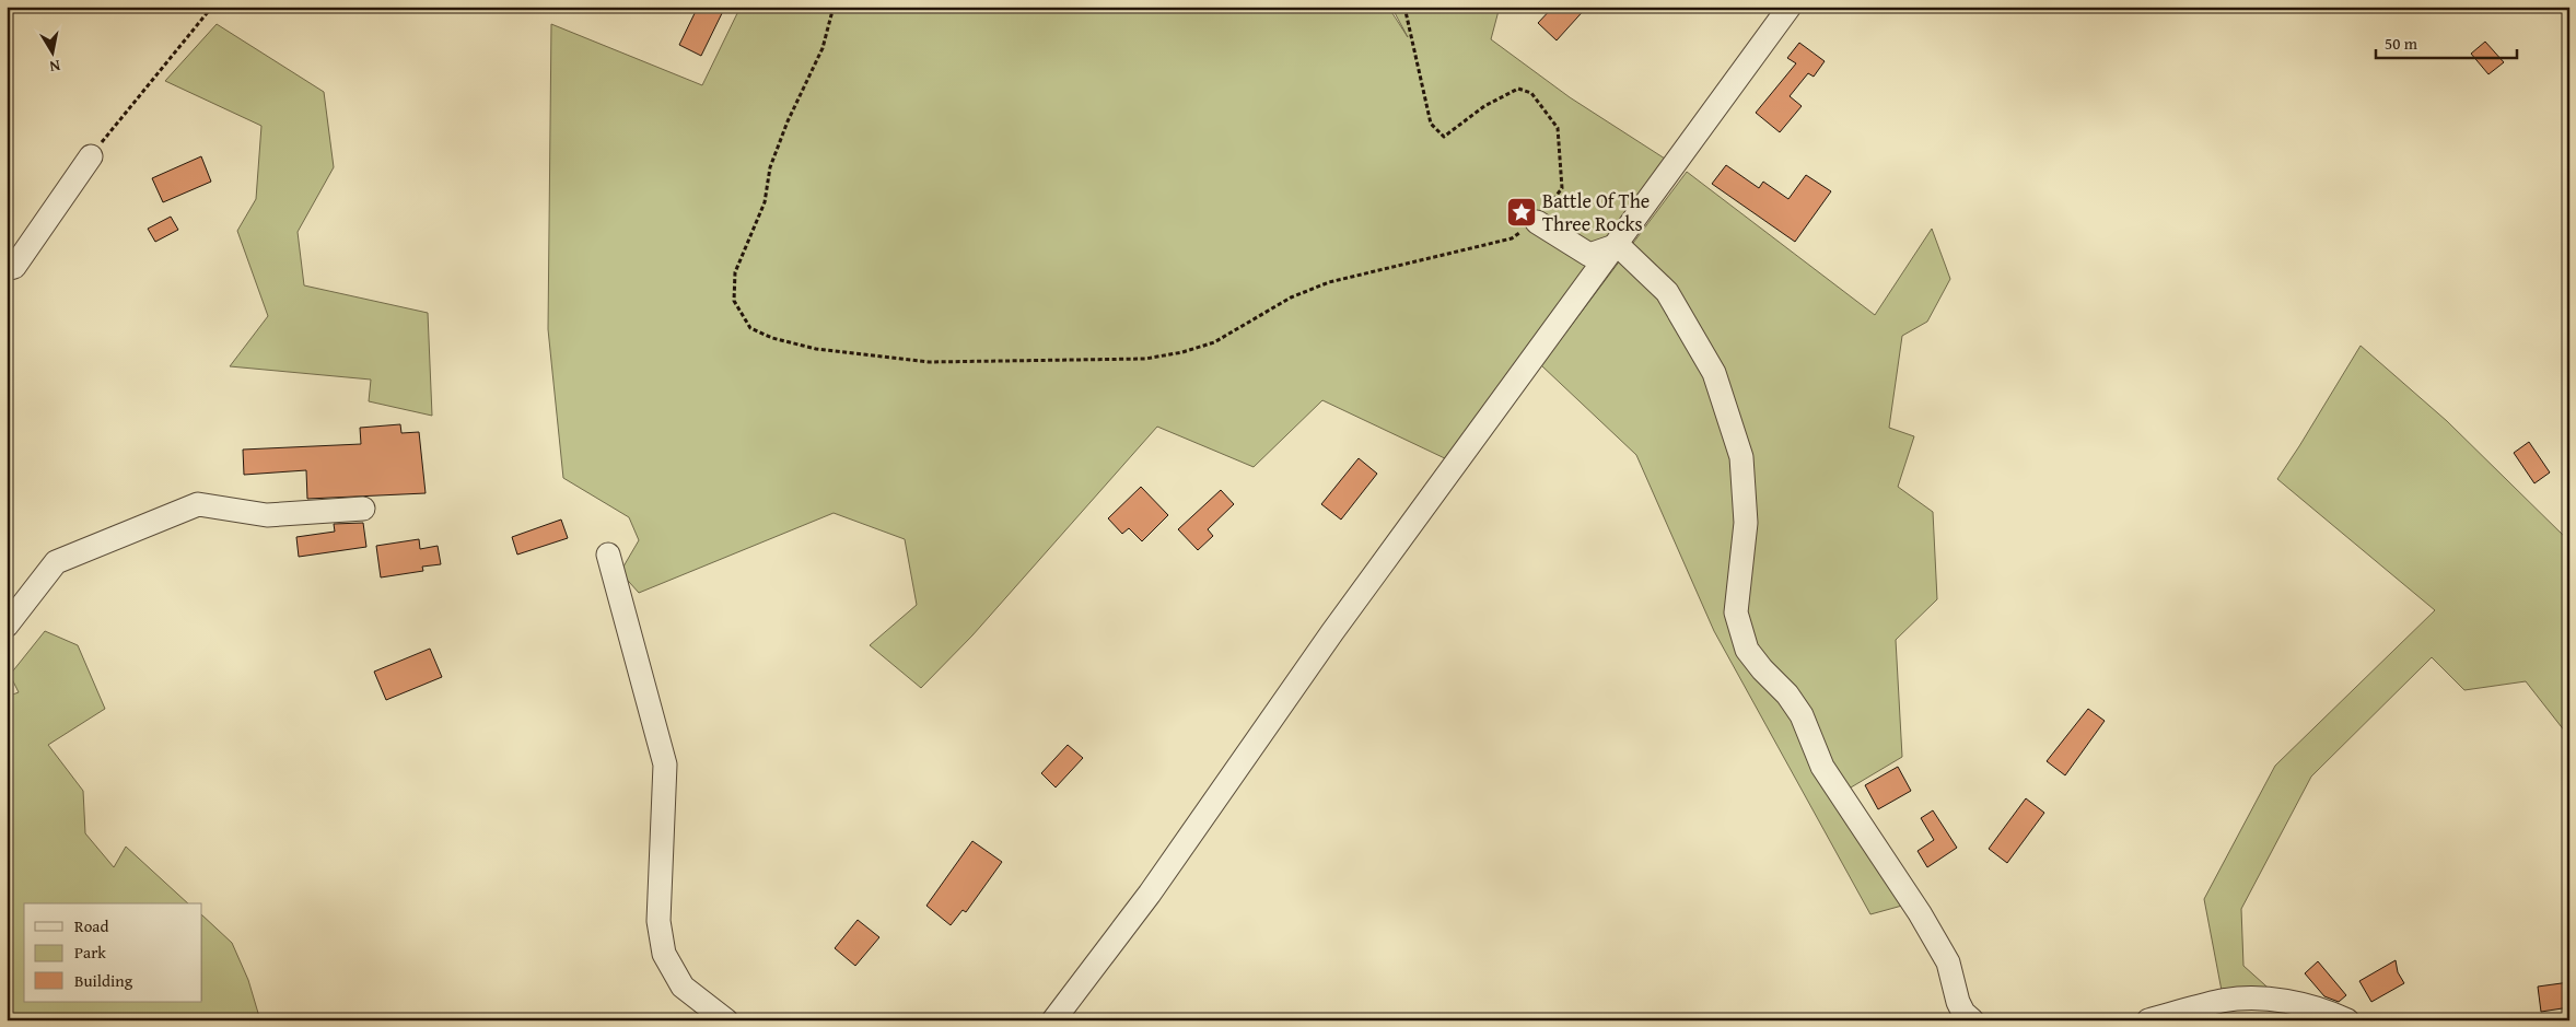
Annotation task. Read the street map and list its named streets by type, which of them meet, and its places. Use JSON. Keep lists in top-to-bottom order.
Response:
{
  "places": {
    "place": ["Battle Of The Three Rocks"]
  },
  "legend": ["Road", "Park", "Building"],
  "scale_bar": "50 m",
  "north": "bottom"
}
